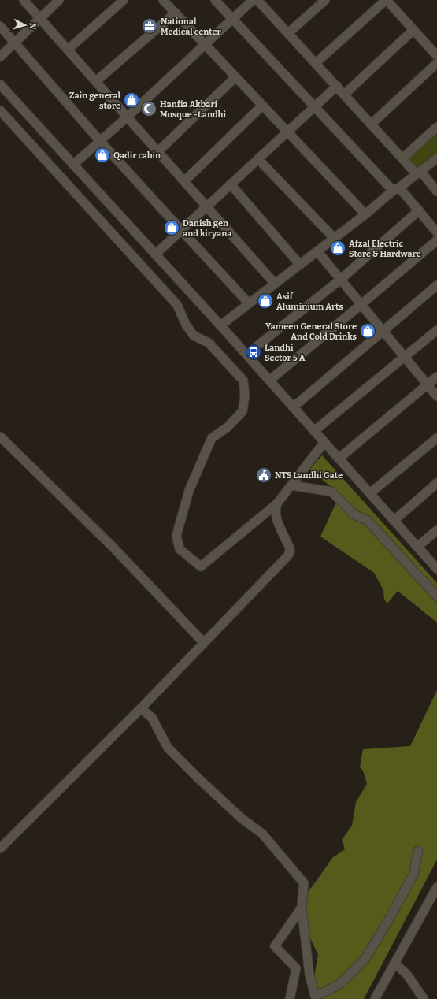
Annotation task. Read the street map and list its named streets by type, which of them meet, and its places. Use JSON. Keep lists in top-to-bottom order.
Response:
{
  "places": {
    "office": ["National Medical center"],
    "shop": [
      "Zain general store",
      "Qadir cabin",
      "Danish gen and kiryana",
      "Afzal Electric Store & Hardware",
      "Asif Aluminium Arts",
      "Yameen General Store And Cold Drinks"
    ],
    "mosque": ["Hanfia Akbari Mosque -Landhi"],
    "bus stop": ["Landhi Sector 5 A"],
    "public building": ["NTS Landhi Gate"]
  },
  "north": "right"
}
